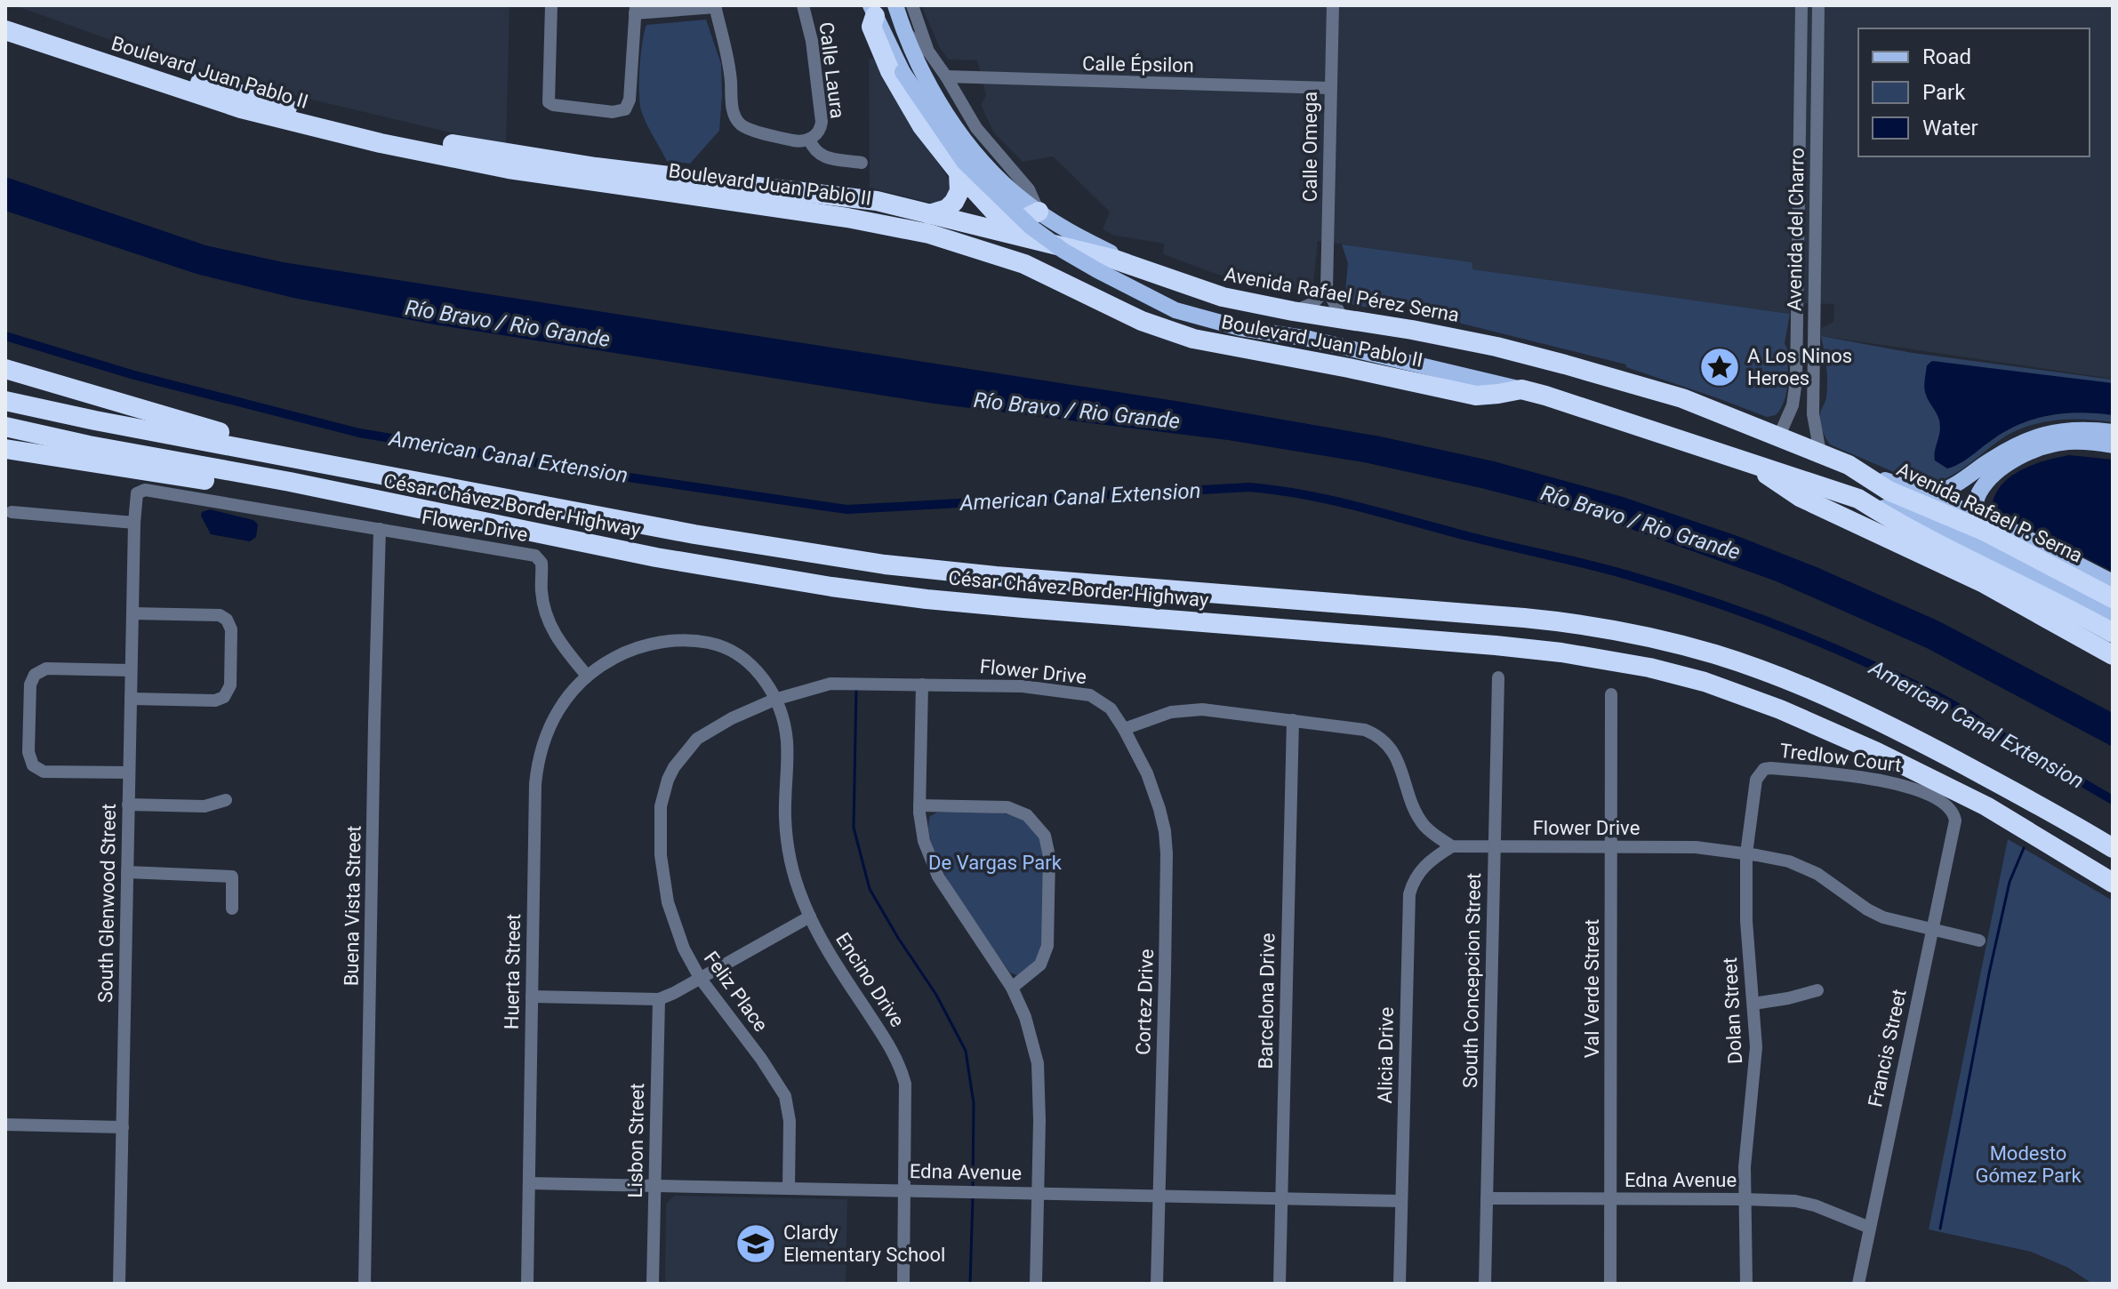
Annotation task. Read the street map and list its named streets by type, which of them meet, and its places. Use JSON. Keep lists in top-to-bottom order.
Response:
{
  "streets": {
    "highway": [
      "Boulevard Juan Pablo II",
      "Avenida Rafael Pérez Serna",
      "César Chávez Border Highway",
      "Avenida Rafael P. Serna"
    ],
    "street": [
      "Calle Épsilon",
      "Calle Laura",
      "Calle Omega",
      "Avenida del Charro",
      "Flower Drive",
      "Tredlow Court",
      "South Glenwood Street",
      "Buena Vista Street",
      "Huerta Street",
      "Encino Drive",
      "South Concepcion Street",
      "Val Verde Street",
      "Feliz Place",
      "Barcelona Drive",
      "Cortez Drive",
      "Dolan Street",
      "Francis Street",
      "Alicia Drive",
      "Lisbon Street",
      "Edna Avenue"
    ]
  },
  "crossings": [
    ["Calle Épsilon", "Calle Omega"],
    ["Boulevard Juan Pablo II", "Avenida Rafael Pérez Serna"],
    ["Avenida del Charro", "Avenida Rafael Pérez Serna"],
    ["Avenida Rafael Pérez Serna", "Avenida Rafael P. Serna"],
    ["Flower Drive", "South Glenwood Street"],
    ["Flower Drive", "Buena Vista Street"],
    ["Flower Drive", "Huerta Street"],
    ["Flower Drive", "Encino Drive"],
    ["Flower Drive", "South Concepcion Street"],
    ["Flower Drive", "Val Verde Street"],
    ["Flower Drive", "Feliz Place"],
    ["Flower Drive", "Cortez Drive"],
    ["Flower Drive", "Dolan Street"],
    ["Flower Drive", "Francis Street"],
    ["Flower Drive", "Alicia Drive"],
    ["Tredlow Court", "Dolan Street"],
    ["Tredlow Court", "Francis Street"],
    ["Huerta Street", "Edna Avenue"],
    ["Encino Drive", "Feliz Place"],
    ["Encino Drive", "Edna Avenue"],
    ["South Concepcion Street", "Edna Avenue"],
    ["Val Verde Street", "Edna Avenue"],
    ["Feliz Place", "Edna Avenue"],
    ["Barcelona Drive", "Edna Avenue"],
    ["Cortez Drive", "Edna Avenue"],
    ["Dolan Street", "Edna Avenue"],
    ["Francis Street", "Edna Avenue"],
    ["Alicia Drive", "Edna Avenue"],
    ["Lisbon Street", "Edna Avenue"]
  ],
  "water": ["Río Bravo / Rio Grande", "American Canal Extension"],
  "parks": ["De Vargas Park", "Modesto Gómez Park"],
  "places": {
    "place": ["A Los Ninos Heroes"],
    "school or university": ["Clardy Elementary School"]
  },
  "legend": ["Road", "Park", "Water"]
}
